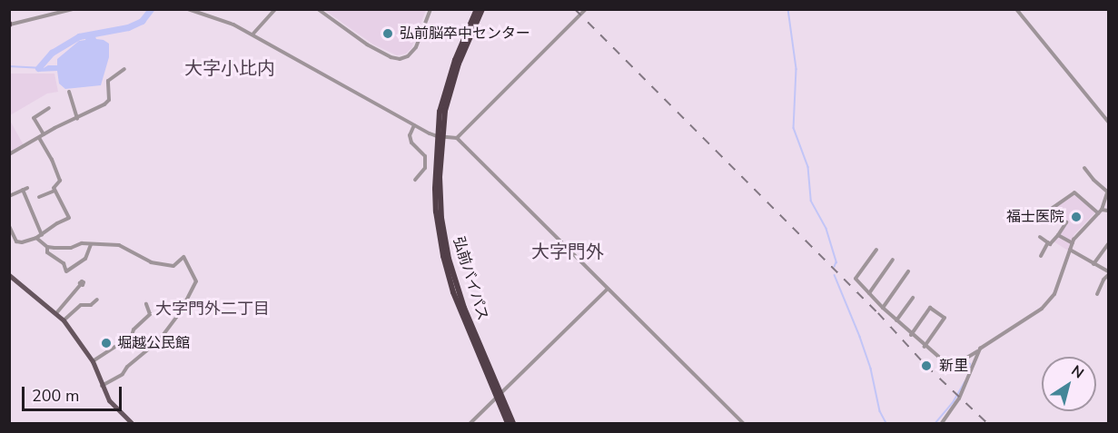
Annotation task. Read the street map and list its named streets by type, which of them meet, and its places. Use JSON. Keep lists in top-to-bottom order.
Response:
{
  "streets": {
    "highway": ["弘前バイパス"]
  },
  "districts": ["大字小比内", "大字門外", "大字門外二丁目"],
  "places": [
    "弘前脳卒中センター",
    "福士医院",
    "堀越公民館",
    "新里"
  ],
  "scale_bar": "200 m",
  "north": "top right"
}
